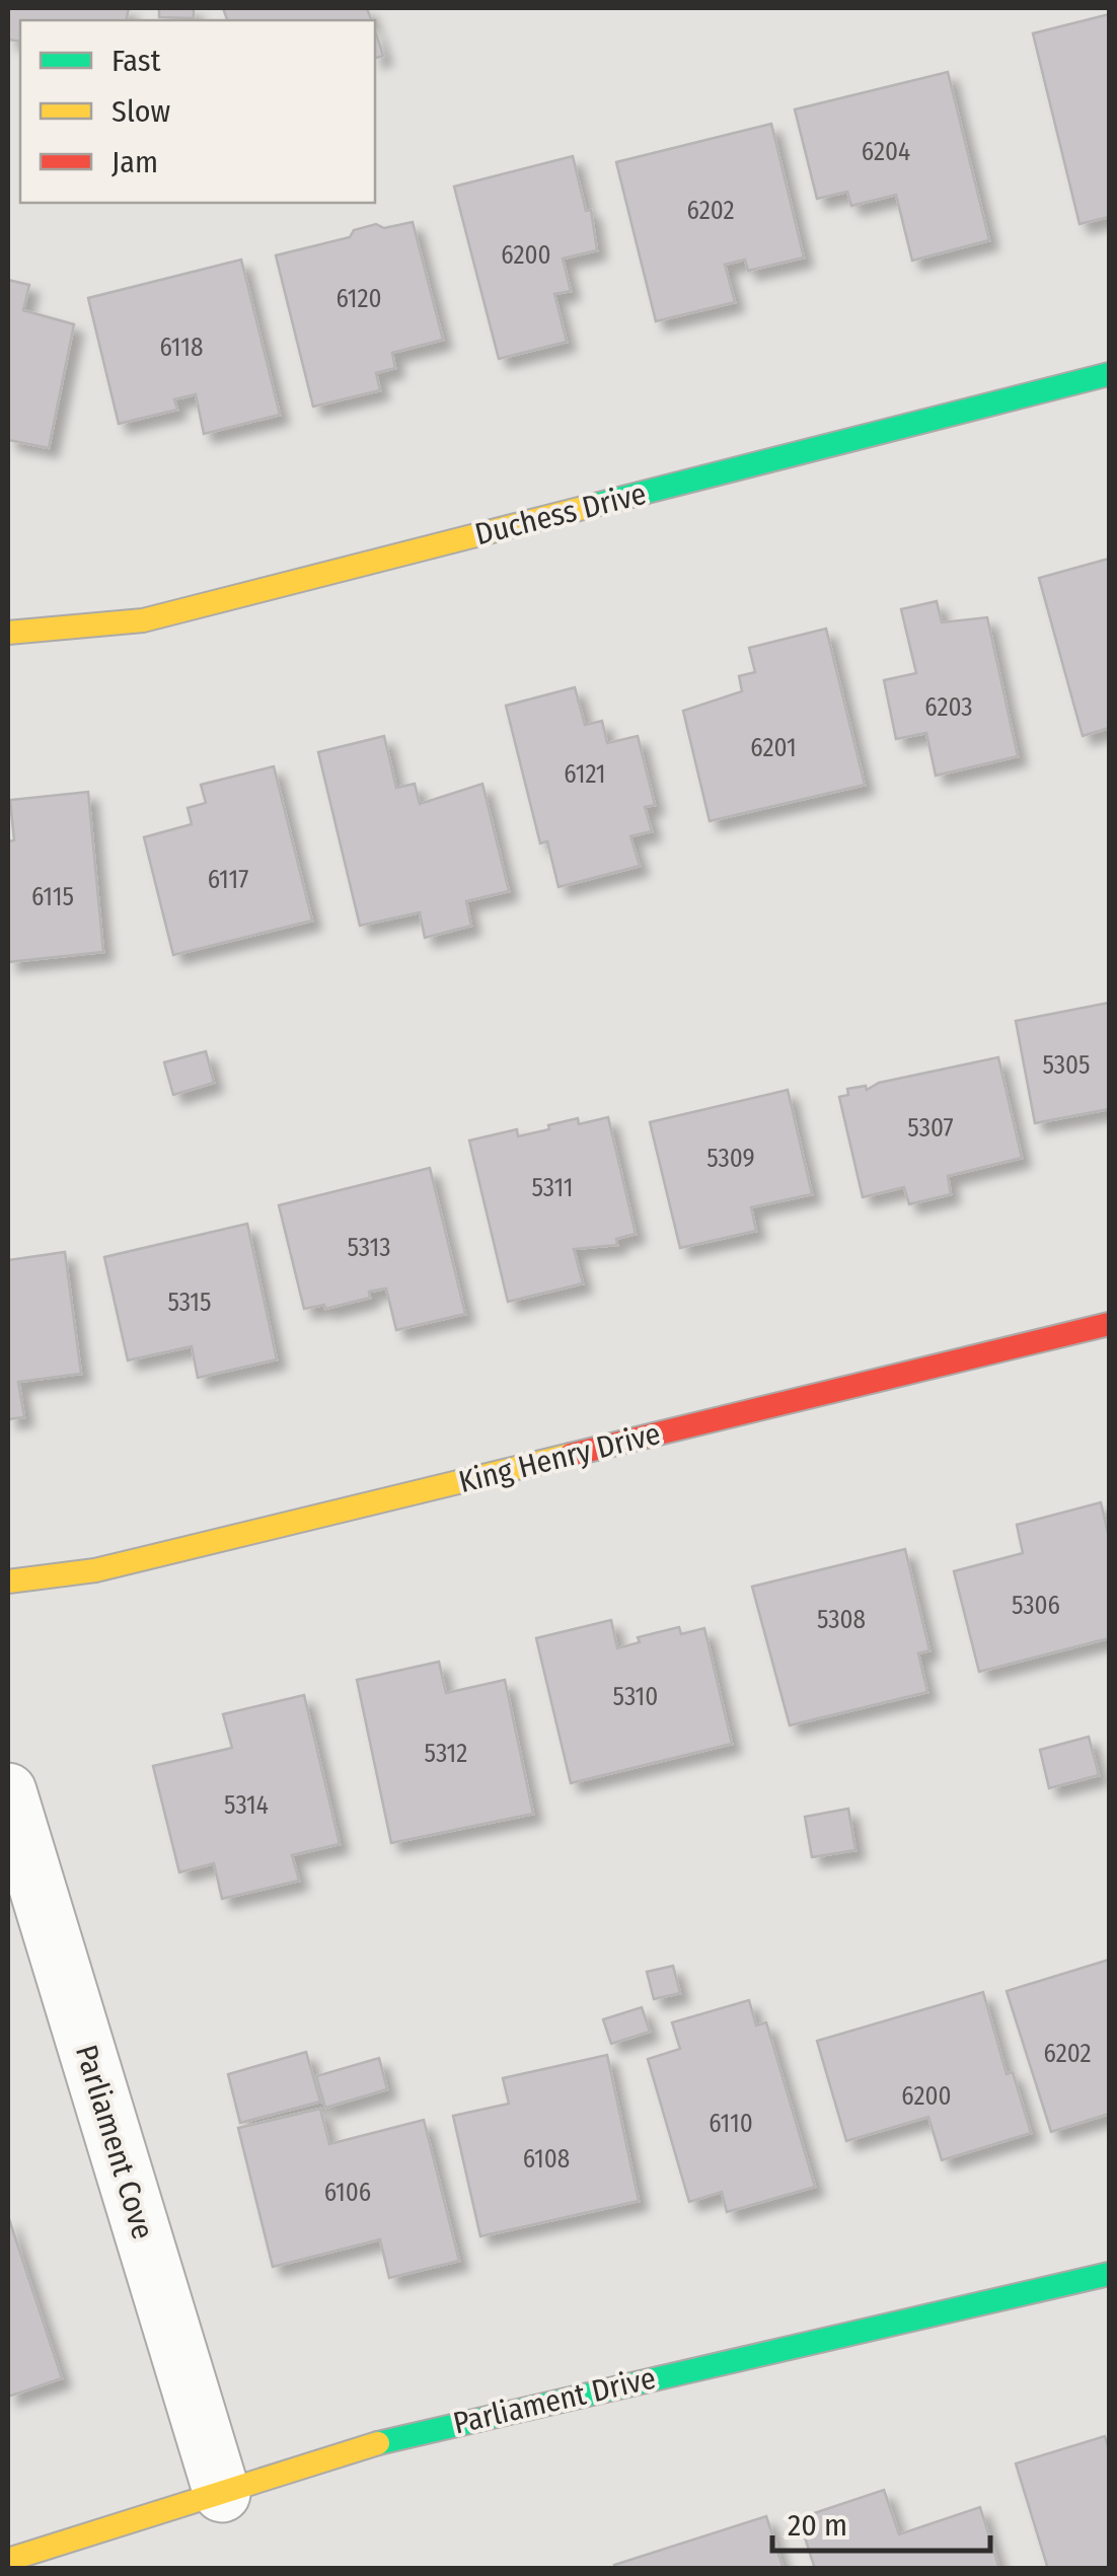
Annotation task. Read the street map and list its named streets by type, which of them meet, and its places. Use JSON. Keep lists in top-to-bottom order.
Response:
{
  "streets": {
    "street": [
      "Duchess Drive",
      "King Henry Drive",
      "Parliament Cove",
      "Parliament Drive"
    ]
  },
  "crossings": [
    ["Parliament Cove", "Parliament Drive"]
  ],
  "house_numbers": [
    "6204",
    "6202",
    "6200",
    "6120",
    "6118",
    "6203",
    "6201",
    "6121",
    "6117",
    "6115",
    "5305",
    "5307",
    "5309",
    "5311",
    "5313",
    "5315",
    "5306",
    "5308",
    "5310",
    "5312",
    "5314",
    "6202",
    "6200",
    "6110",
    "6108",
    "6106"
  ],
  "legend": ["Fast", "Slow", "Jam"],
  "scale_bar": "20 m"
}
